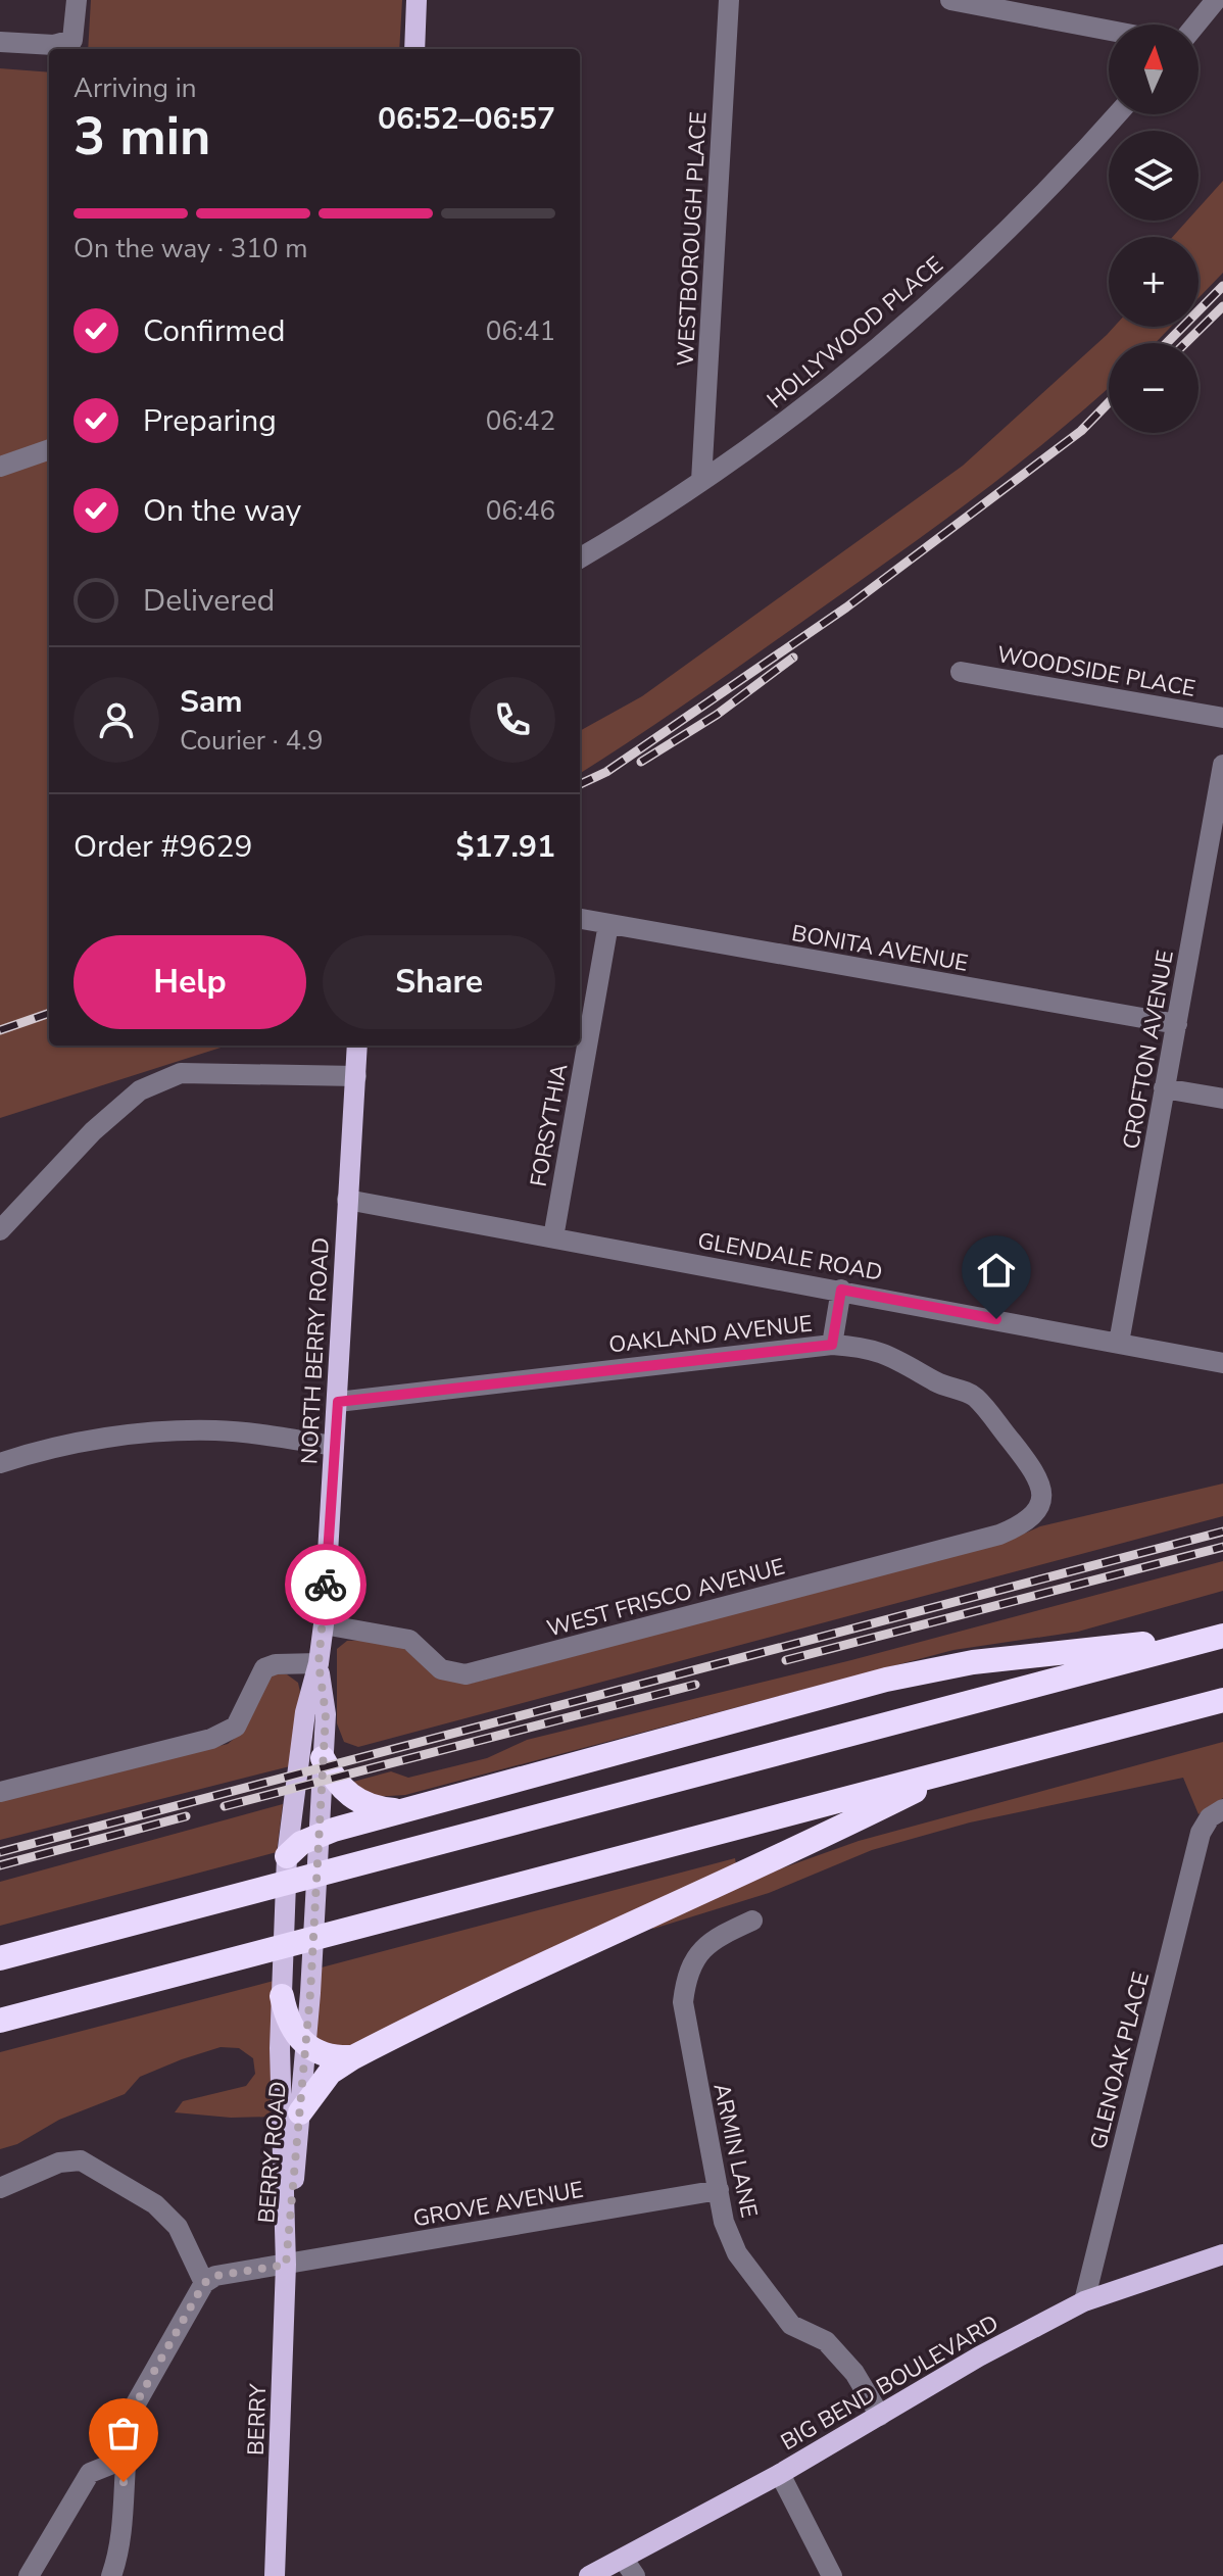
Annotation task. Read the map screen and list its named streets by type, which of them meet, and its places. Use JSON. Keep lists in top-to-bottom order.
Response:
{
  "streets": {
    "main road": [
      "NORTH BERRY ROAD",
      "BERRY ROAD",
      "BIG BEND BOULEVARD",
      "BERRY"
    ],
    "street": [
      "WESTBOROUGH PLACE",
      "HOLLYWOOD PLACE",
      "WOODSIDE PLACE",
      "BONITA AVENUE",
      "CROFTON AVENUE",
      "FORSYTHIA",
      "GLENDALE ROAD",
      "OAKLAND AVENUE",
      "WEST FRISCO AVENUE",
      "GLENOAK PLACE",
      "ARMIN LANE",
      "GROVE AVENUE"
    ]
  },
  "crossings": [
    ["WESTBOROUGH PLACE", "HOLLYWOOD PLACE"],
    ["BONITA AVENUE", "CROFTON AVENUE"],
    ["BONITA AVENUE", "FORSYTHIA"],
    ["CROFTON AVENUE", "GLENDALE ROAD"],
    ["FORSYTHIA", "GLENDALE ROAD"],
    ["GLENDALE ROAD", "NORTH BERRY ROAD"],
    ["OAKLAND AVENUE", "NORTH BERRY ROAD"],
    ["OAKLAND AVENUE", "WEST FRISCO AVENUE"],
    ["NORTH BERRY ROAD", "WEST FRISCO AVENUE"],
    ["NORTH BERRY ROAD", "BERRY ROAD"],
    ["GLENOAK PLACE", "BIG BEND BOULEVARD"],
    ["ARMIN LANE", "GROVE AVENUE"],
    ["ARMIN LANE", "BIG BEND BOULEVARD"],
    ["BERRY ROAD", "GROVE AVENUE"],
    ["BERRY ROAD", "BERRY"],
    ["GROVE AVENUE", "BERRY"]
  ],
  "north": "top",
  "page": {
    "map_buttons": ["+", "−"],
    "heading": ["3 min", "Arriving in", "06:52–06:57"],
    "panel": [
      "Sam",
      "Courier · 4.9",
      "Order #9629",
      "$17.91"
    ],
    "bar": "On the way · 310 m",
    "list": [
      ["Confirmed", "06:41"],
      ["Preparing", "06:42"],
      ["On the way", "06:46"],
      "Delivered"
    ],
    "buttons": ["Help", "Share"]
  }
}
